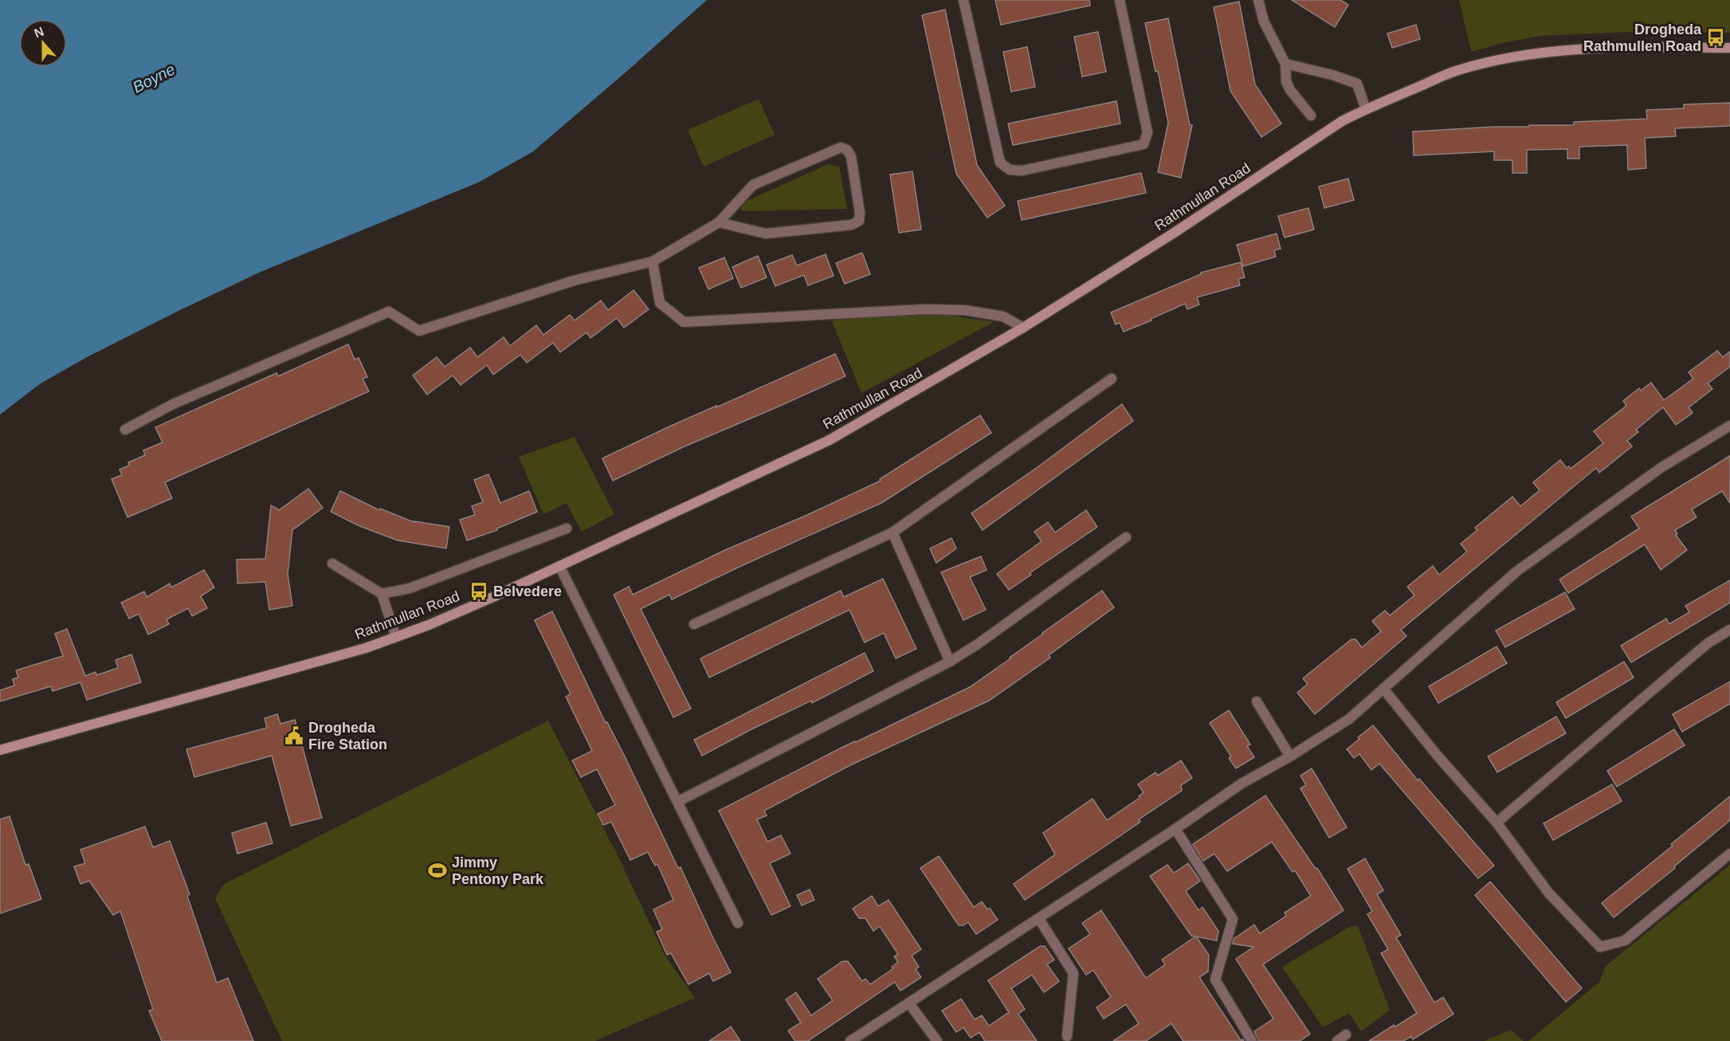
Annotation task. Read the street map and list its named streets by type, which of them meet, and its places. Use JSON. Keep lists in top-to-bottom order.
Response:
{
  "streets": {
    "street": ["Rathmullan Road"]
  },
  "water": ["Boyne"],
  "places": {
    "bus stop": ["Drogheda Rathmullen Road", "Belvedere"],
    "public building": ["Drogheda Fire Station"],
    "sports": ["Jimmy Pentony Park"]
  },
  "north": "top"
}
